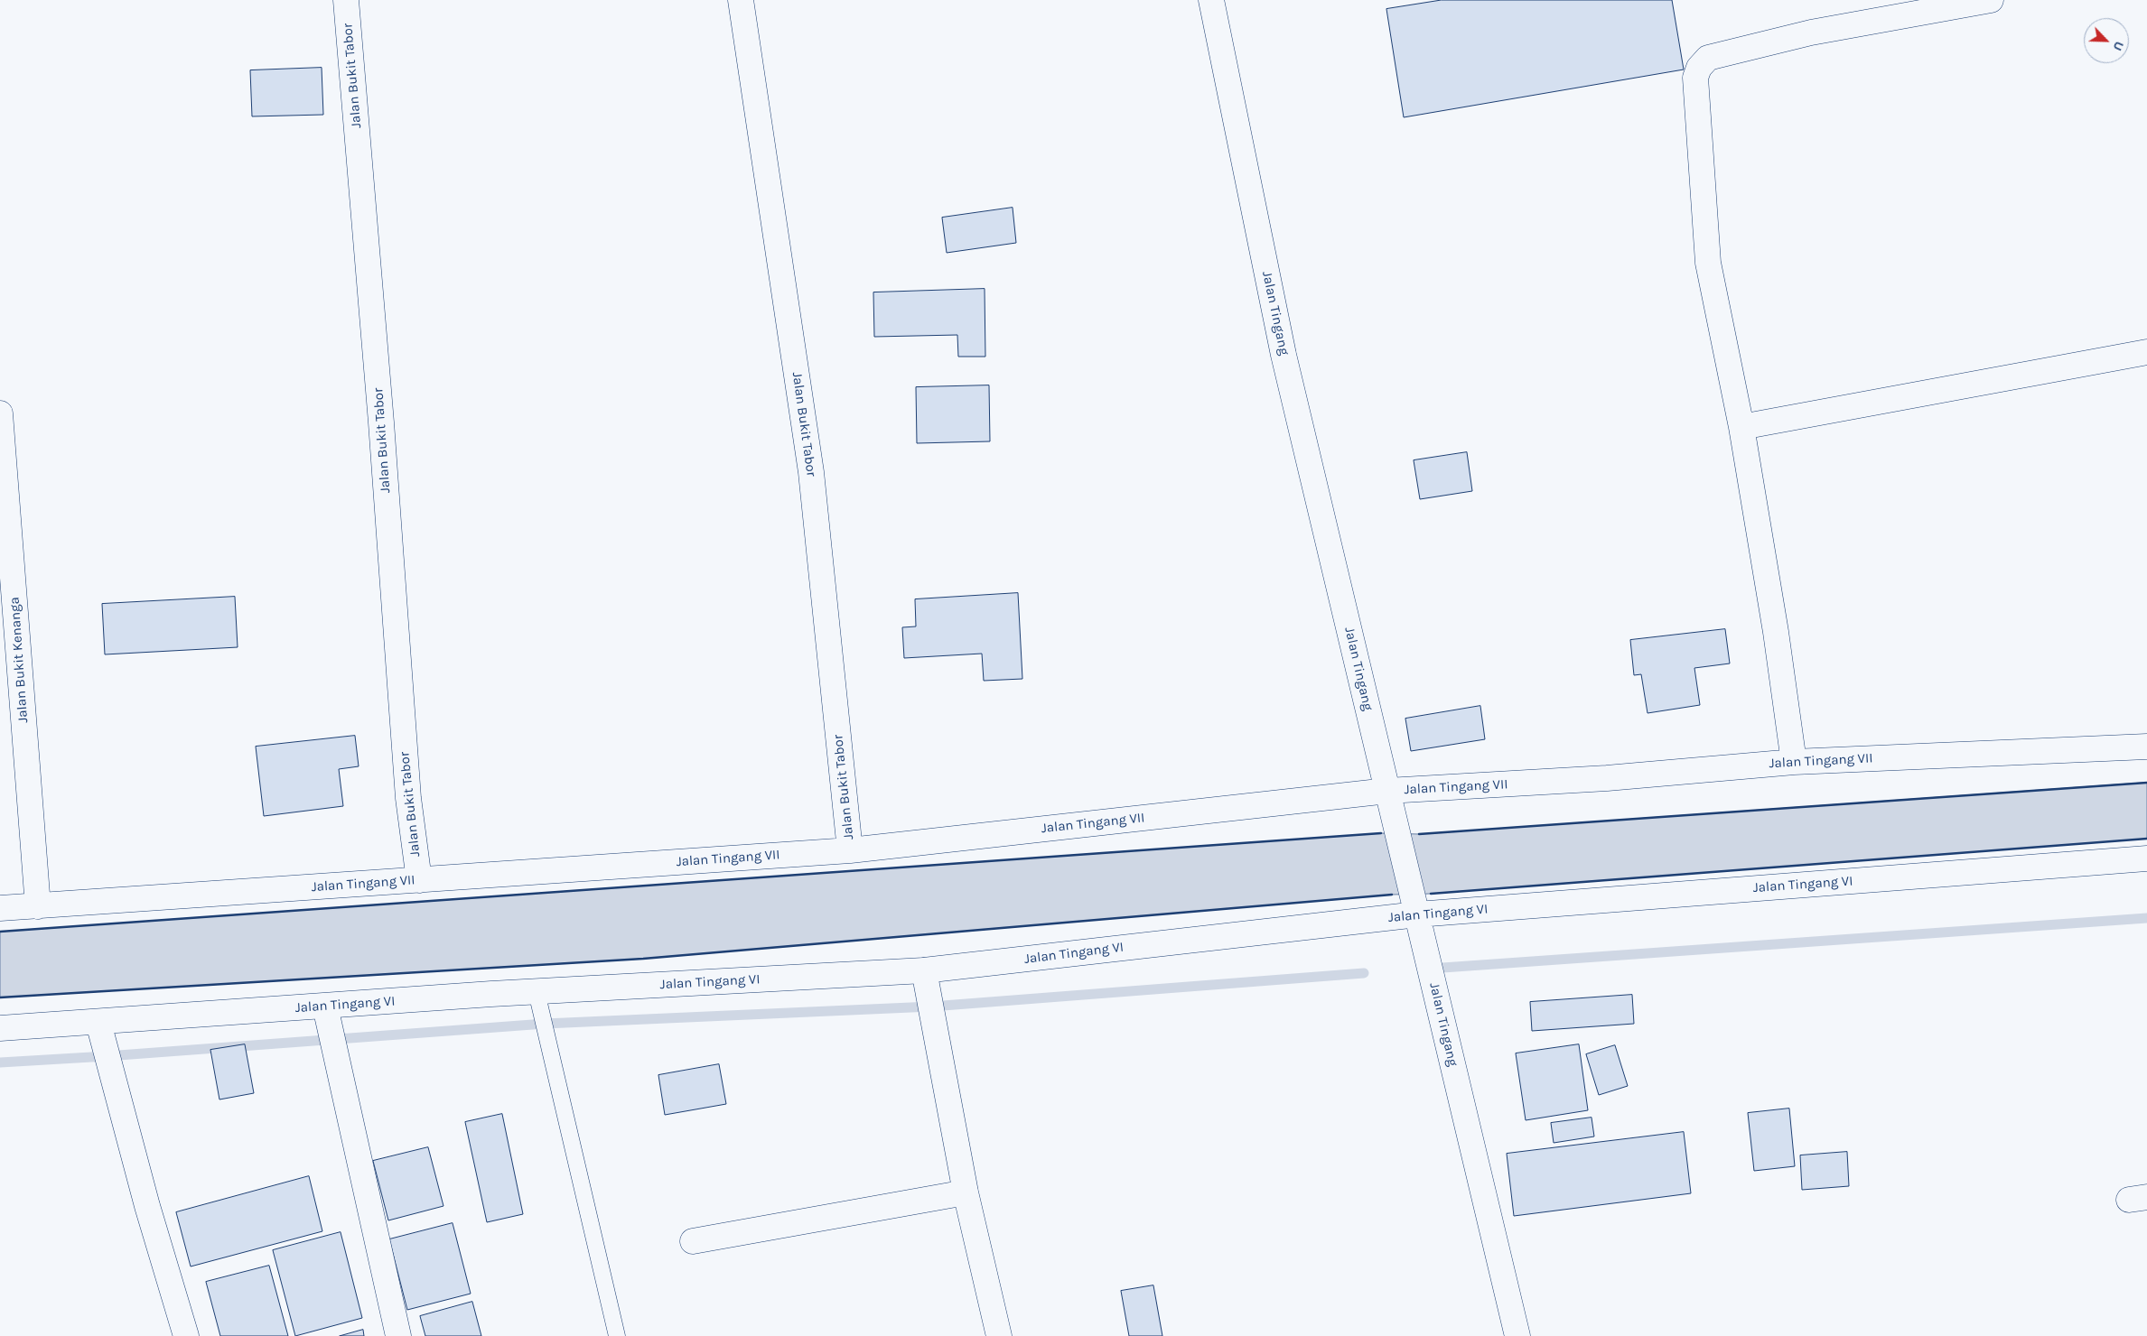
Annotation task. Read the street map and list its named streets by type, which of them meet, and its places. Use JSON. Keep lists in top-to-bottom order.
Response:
{
  "streets": {
    "street": [
      "Jalan Bukit Tabor",
      "Jalan Tingang",
      "Jalan Bukit Kenanga",
      "Jalan Tingang VII",
      "Jalan Tingang VI"
    ]
  },
  "crossings": [
    ["Jalan Bukit Tabor", "Jalan Tingang VII"],
    ["Jalan Tingang", "Jalan Tingang VII"],
    ["Jalan Tingang", "Jalan Tingang VI"],
    ["Jalan Bukit Kenanga", "Jalan Tingang VII"]
  ],
  "north": "bottom right"
}
